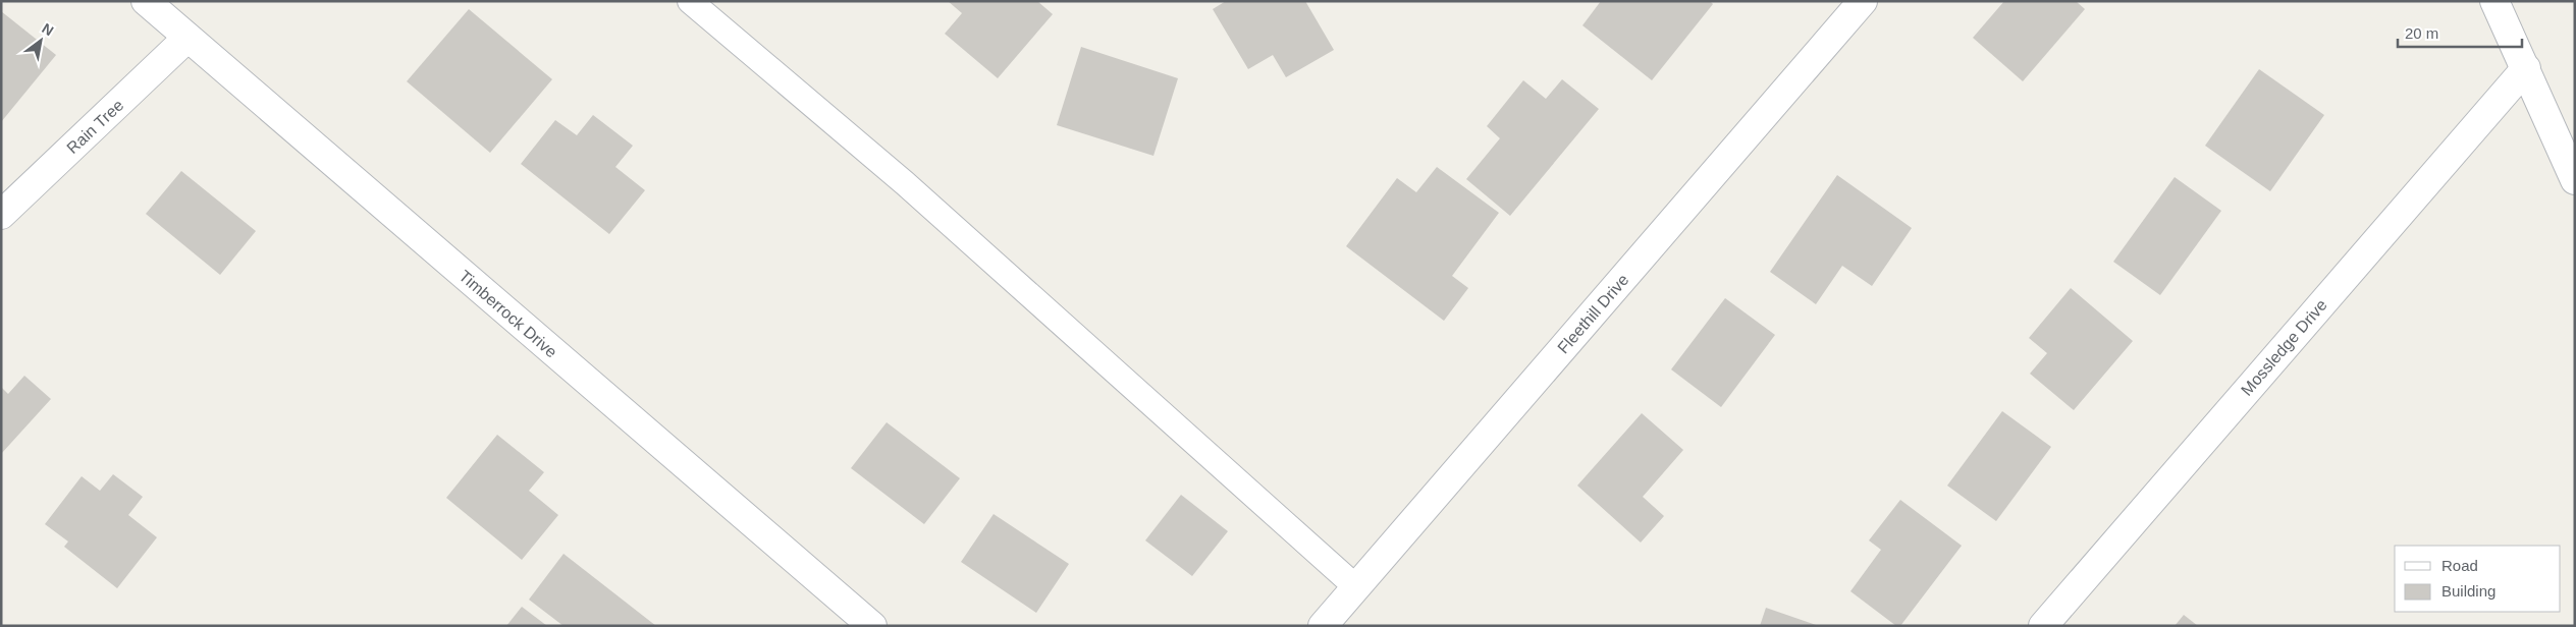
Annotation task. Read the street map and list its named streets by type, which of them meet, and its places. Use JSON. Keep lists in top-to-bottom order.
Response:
{
  "streets": {
    "street": [
      "Rain Tree",
      "Timberrock Drive",
      "Fleethill Drive",
      "Mossledge Drive"
    ]
  },
  "crossings": [
    ["Rain Tree", "Timberrock Drive"]
  ],
  "legend": ["Road", "Building"],
  "scale_bar": "20 m",
  "north": "top right"
}
